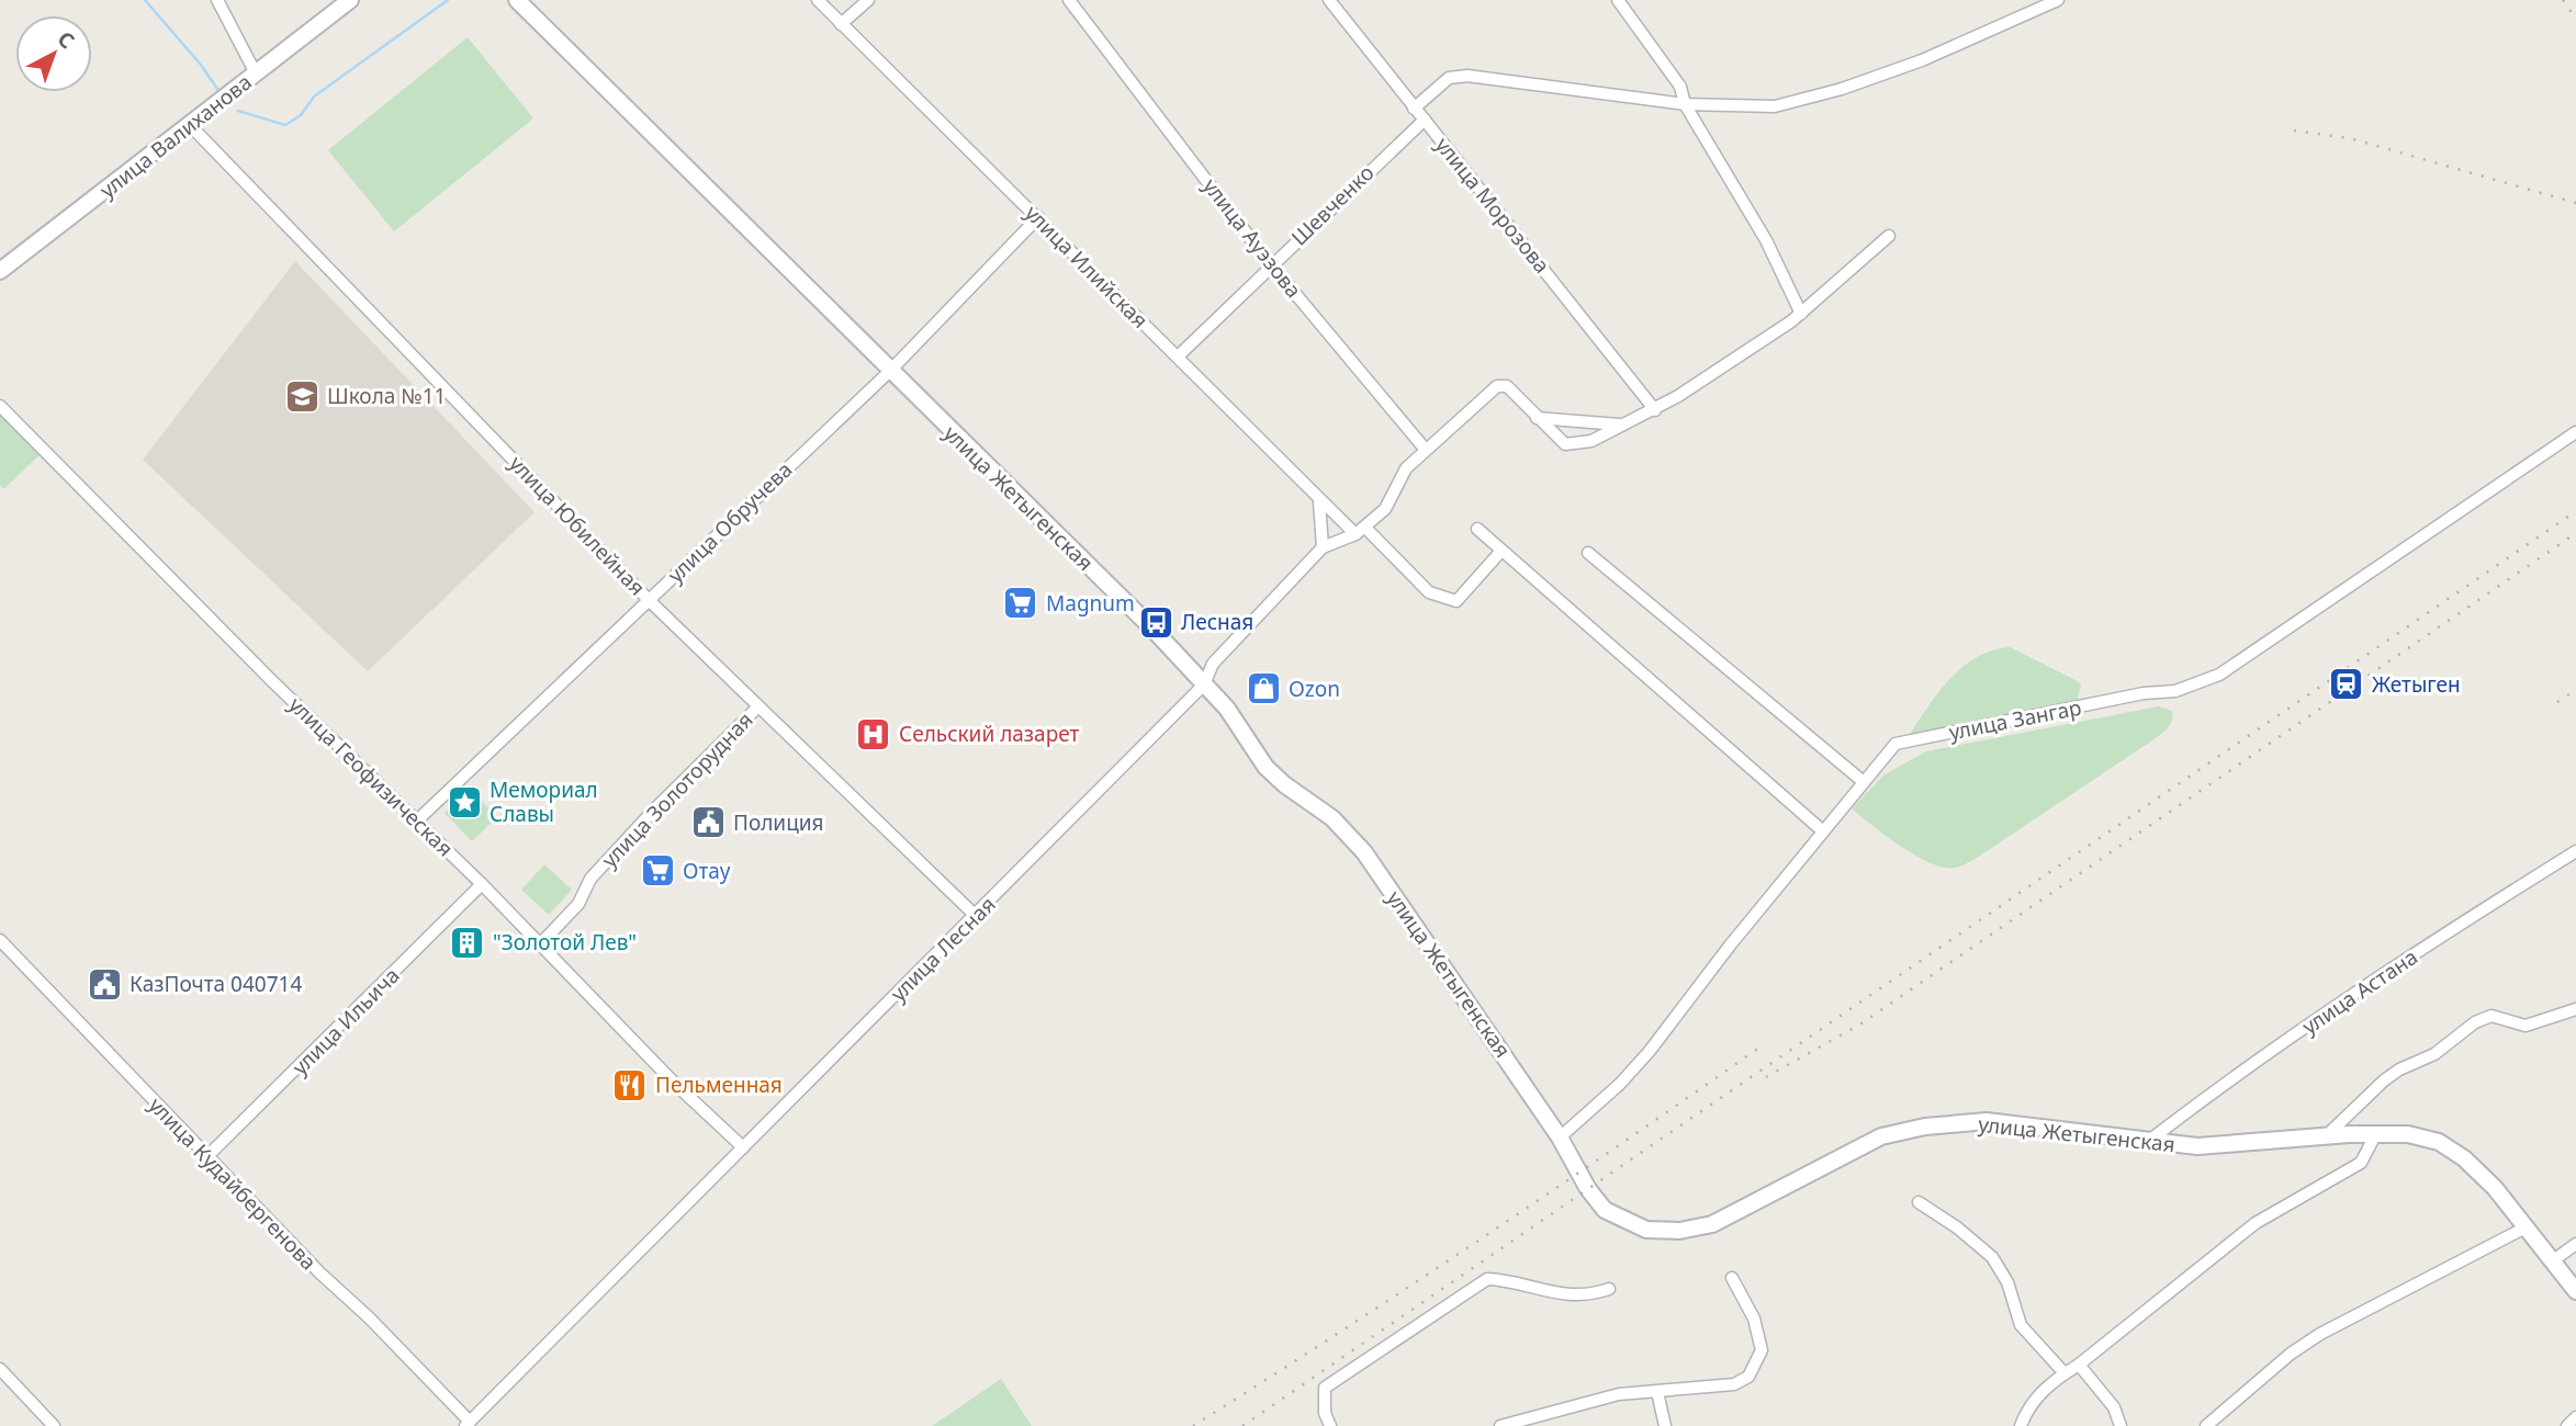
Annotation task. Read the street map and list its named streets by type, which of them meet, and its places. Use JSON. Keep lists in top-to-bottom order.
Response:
{
  "streets": {
    "main road": ["улица Валиханова", "улица Жетыгенская"],
    "street": [
      "Шевченко",
      "улица Морозова",
      "улица Ауэзова",
      "улица Илийская",
      "улица Обручева",
      "улица Юбилейная",
      "улица Зангар",
      "улица Геофизическая",
      "улица Золоторудная",
      "улица Лесная",
      "улица Астана",
      "улица Ильича",
      "улица Кудайбергенова"
    ]
  },
  "crossings": [
    ["улица Валиханова", "улица Юбилейная"],
    ["Шевченко", "улица Морозова"],
    ["Шевченко", "улица Ауэзова"],
    ["Шевченко", "улица Илийская"],
    ["улица Ауэзова", "улица Лесная"],
    ["улица Илийская", "улица Обручева"],
    ["улица Илийская", "улица Лесная"],
    ["улица Жетыгенская", "улица Обручева"],
    ["улица Жетыгенская", "улица Зангар"],
    ["улица Жетыгенская", "улица Лесная"],
    ["улица Жетыгенская", "улица Астана"],
    ["улица Обручева", "улица Юбилейная"],
    ["улица Обручева", "улица Геофизическая"],
    ["улица Юбилейная", "улица Золоторудная"],
    ["улица Юбилейная", "улица Лесная"],
    ["улица Геофизическая", "улица Золоторудная"],
    ["улица Геофизическая", "улица Лесная"],
    ["улица Геофизическая", "улица Ильича"],
    ["улица Лесная", "улица Кудайбергенова"],
    ["улица Ильича", "улица Кудайбергенова"]
  ],
  "places": {
    "school or university": ["Школа №11"],
    "supermarket": ["Magnum", "Отау"],
    "bus stop": ["Лесная"],
    "station": ["Жетыген"],
    "shop": ["Ozon"],
    "hospital": ["Сельский лазарет"],
    "place": ["Мемориал Славы"],
    "public building": ["Полиция", "КазПочта 040714"],
    "building": ["\"Золотой Лев\""],
    "restaurant": ["Пельменная"]
  },
  "north": "top right"
}
